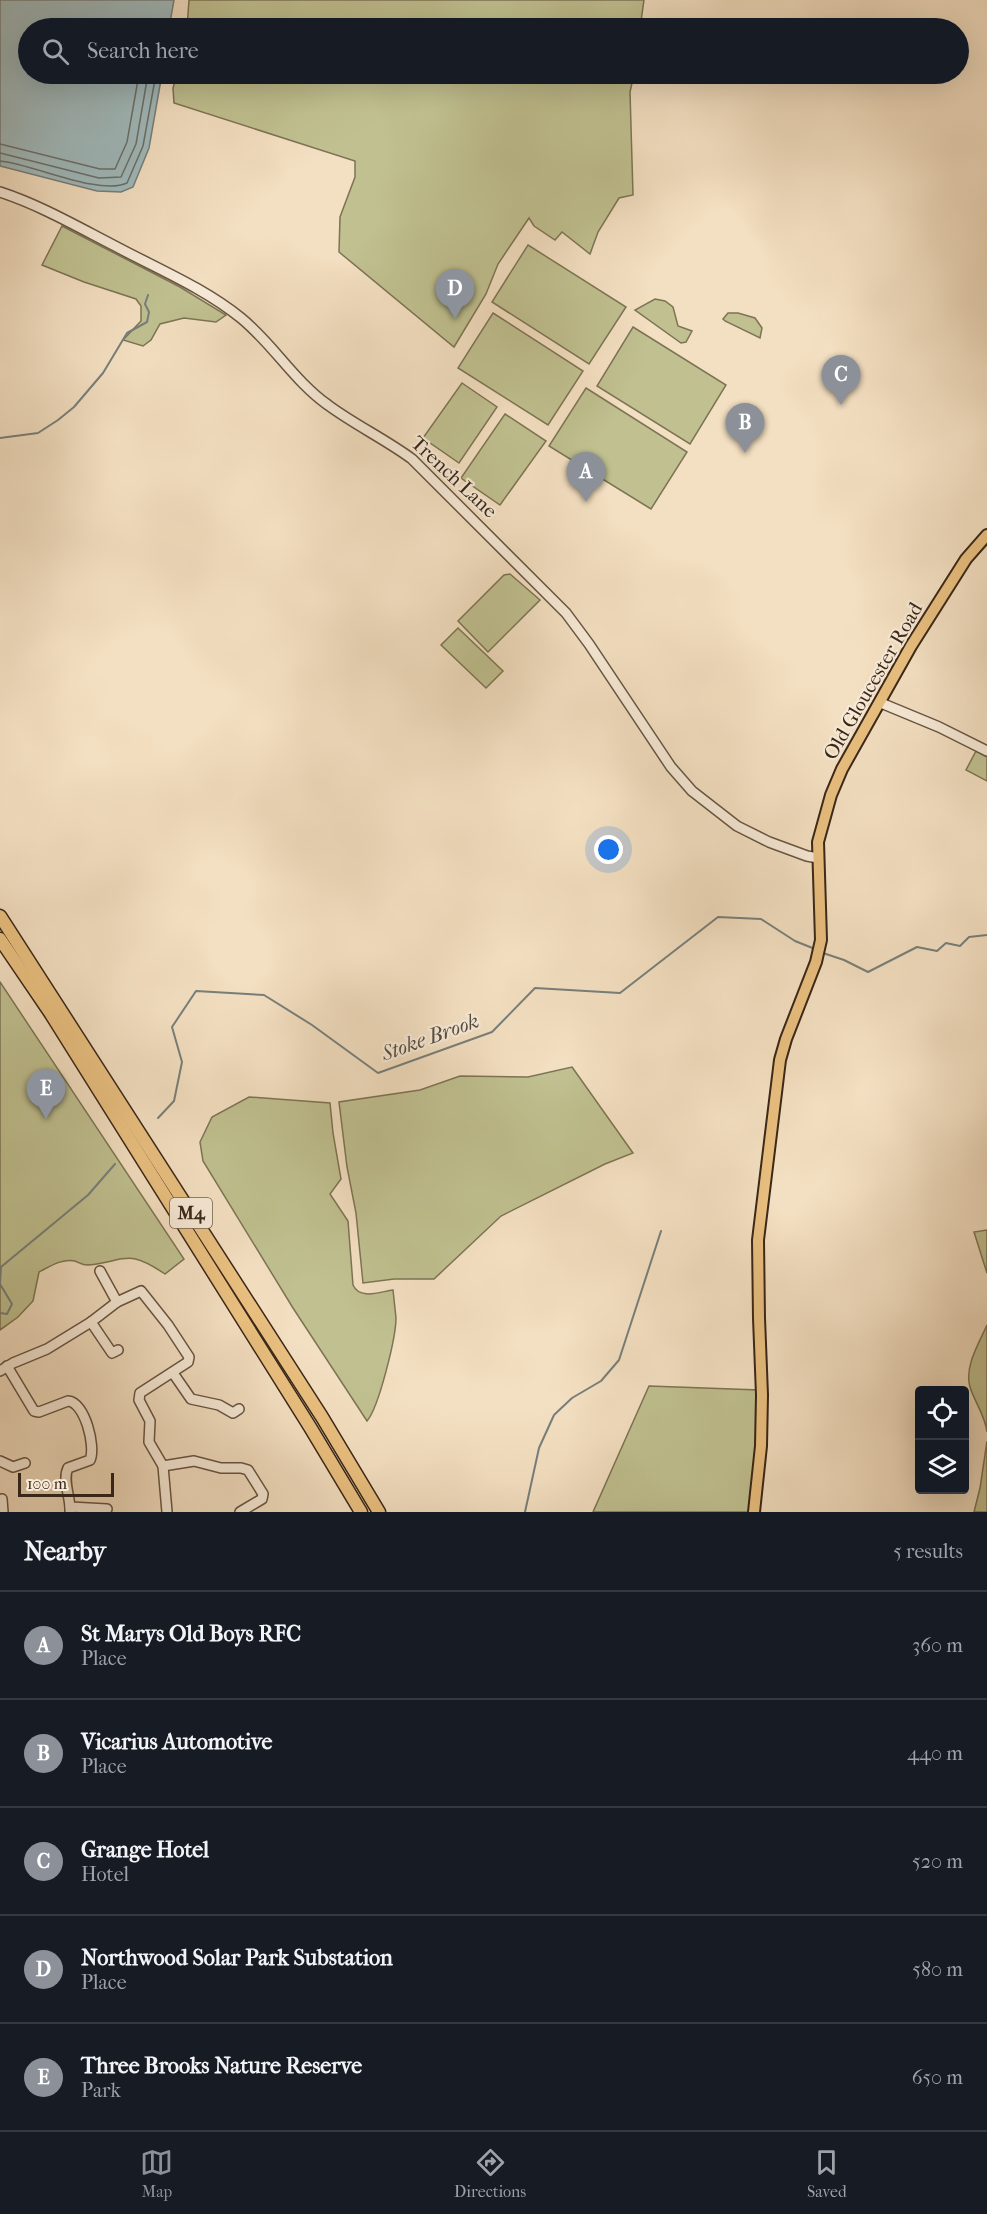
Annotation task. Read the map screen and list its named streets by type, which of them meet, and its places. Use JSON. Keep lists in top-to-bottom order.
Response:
{
  "streets": {
    "highway": ["M4"],
    "main road": ["Old Gloucester Road"],
    "street": ["Trench Lane"]
  },
  "crossings": [
    ["Trench Lane", "Old Gloucester Road"]
  ],
  "water": ["Stoke Brook"],
  "scale_bar": "100 m",
  "page": {
    "search": "Search here",
    "pins": [
      "D",
      "C",
      "B",
      "A",
      "E"
    ],
    "scale": "100 m",
    "heading": ["Nearby", "5 results"],
    "list": [
      {
        "mark": "A",
        "name": "St Marys Old Boys RFC",
        "note": "Place",
        "value": "360 m"
      },
      {
        "mark": "B",
        "name": "Vicarius Automotive",
        "note": "Place",
        "value": "440 m"
      },
      {
        "mark": "C",
        "name": "Grange Hotel",
        "note": "Hotel",
        "value": "520 m"
      },
      {
        "mark": "D",
        "name": "Northwood Solar Park Substation",
        "note": "Place",
        "value": "580 m"
      },
      {
        "mark": "E",
        "name": "Three Brooks Nature Reserve",
        "note": "Park",
        "value": "650 m"
      }
    ],
    "nav": ["Map", "Directions", "Saved"]
  }
}
